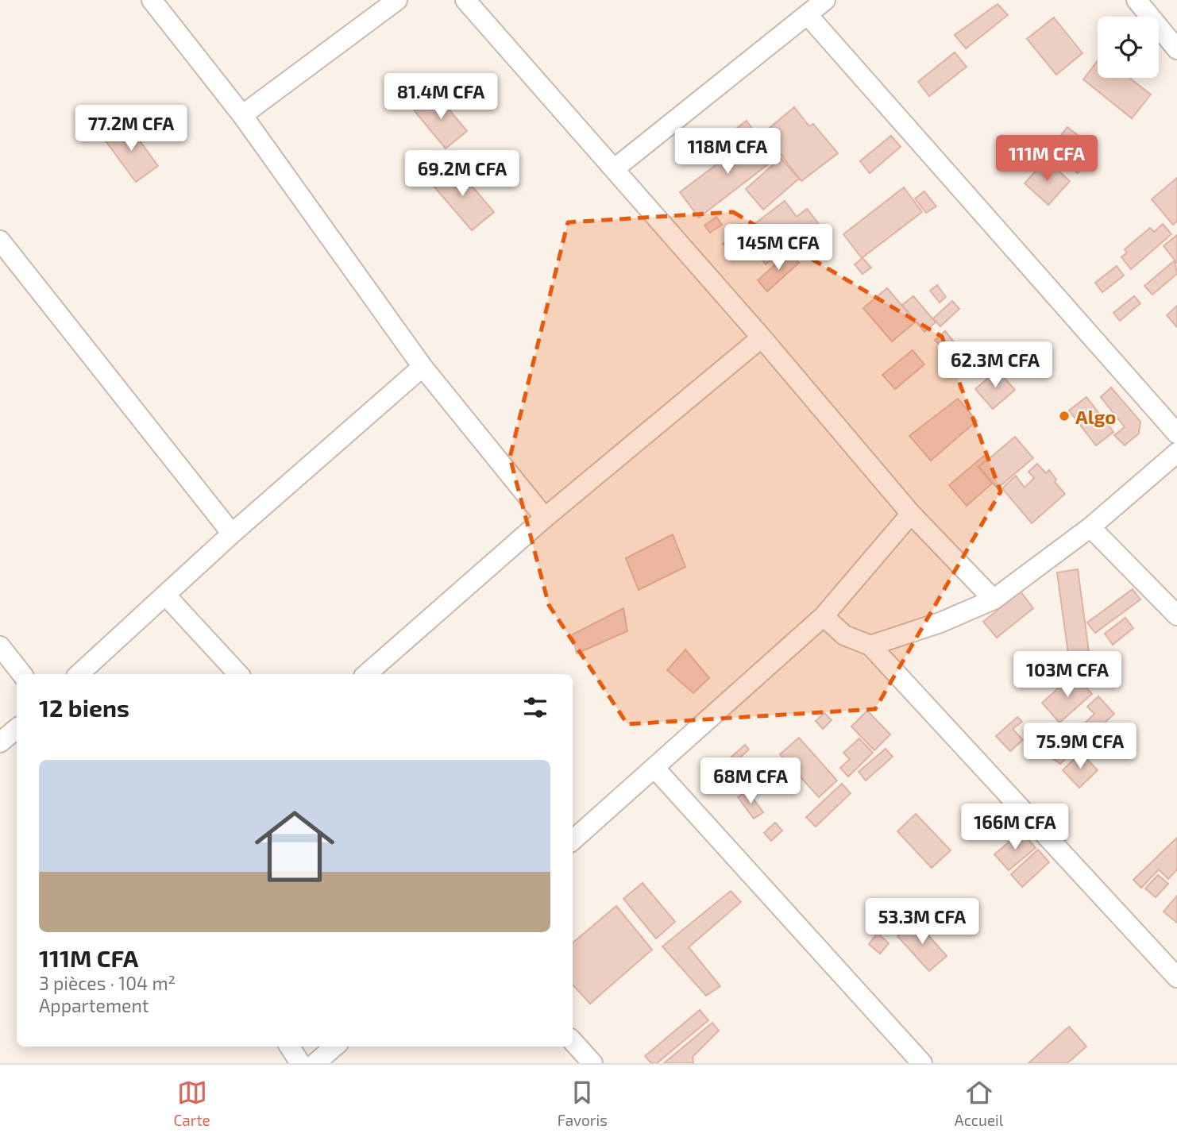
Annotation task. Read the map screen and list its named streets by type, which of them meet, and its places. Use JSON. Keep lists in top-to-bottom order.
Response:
{
  "places": ["Algo"],
  "page": {
    "price": [
      "81.4M CFA",
      "77.2M CFA",
      "118M CFA",
      "111M CFA",
      "69.2M CFA",
      "145M CFA",
      "62.3M CFA",
      "103M CFA",
      "75.9M CFA",
      "68M CFA",
      "166M CFA",
      "53.3M CFA"
    ],
    "heading": "12 biens",
    "list": [
      {
        "name": "111M CFA",
        "note": "3 pièces · 104 m² · Appartement"
      }
    ],
    "tabs": ["Carte", "Favoris", "Accueil"]
  }
}
